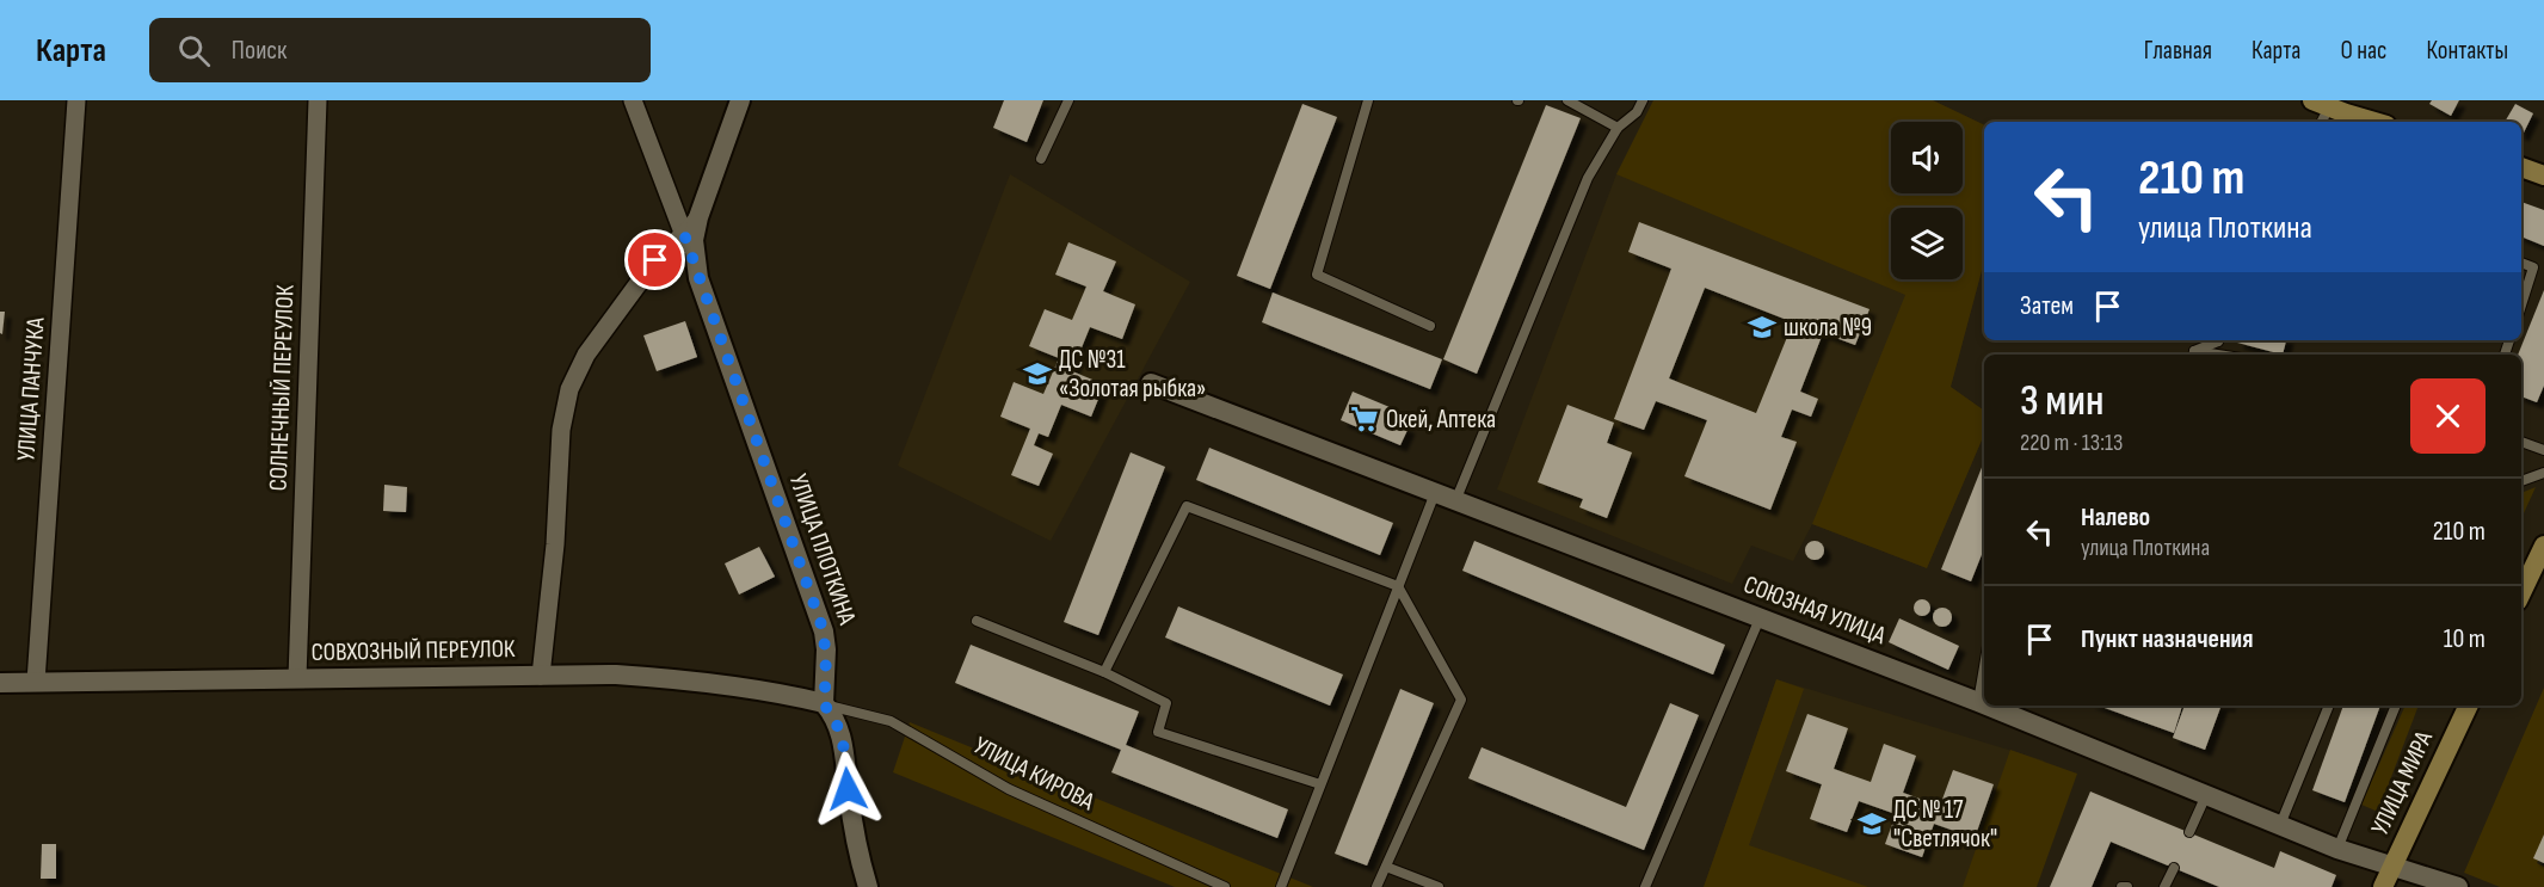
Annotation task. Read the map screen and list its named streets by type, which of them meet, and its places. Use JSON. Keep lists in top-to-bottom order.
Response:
{
  "streets": {
    "main road": ["УЛИЦА МИРА"],
    "street": [
      "СОЛНЕЧНЫЙ ПЕРЕУЛОК",
      "УЛИЦА ПАНЧУКА",
      "УЛИЦА ПЛОТКИНА",
      "СОЮЗНАЯ УЛИЦА",
      "СОВХОЗНЫЙ ПЕРЕУЛОК"
    ],
    "lane": ["УЛИЦА КИРОВА"]
  },
  "crossings": [
    ["СОЛНЕЧНЫЙ ПЕРЕУЛОК", "СОВХОЗНЫЙ ПЕРЕУЛОК"],
    ["УЛИЦА ПАНЧУКА", "СОВХОЗНЫЙ ПЕРЕУЛОК"],
    ["УЛИЦА ПЛОТКИНА", "СОВХОЗНЫЙ ПЕРЕУЛОК"],
    ["УЛИЦА ПЛОТКИНА", "УЛИЦА КИРОВА"],
    ["СОЮЗНАЯ УЛИЦА", "УЛИЦА МИРА"],
    ["СОВХОЗНЫЙ ПЕРЕУЛОК", "УЛИЦА КИРОВА"]
  ],
  "places": {
    "school or university": ["школа №9", "ДС №31 «Золотая рыбка»", "ДС № 17 \"Светлячок\""],
    "supermarket": ["Окей, Аптека"]
  },
  "page": {
    "header": "Карта",
    "search": "Поиск",
    "nav": [
      "Главная",
      "Карта",
      "О нас",
      "Контакты"
    ],
    "turn": ["210 m", "улица Плоткина"],
    "then": "Затем",
    "heading": ["3 мин", "220 m · 13:13"],
    "list": [
      {
        "name": "Налево",
        "note": "улица Плоткина",
        "value": "210 m"
      },
      {
        "name": "Пункт назначения",
        "value": "10 m"
      }
    ]
  }
}
